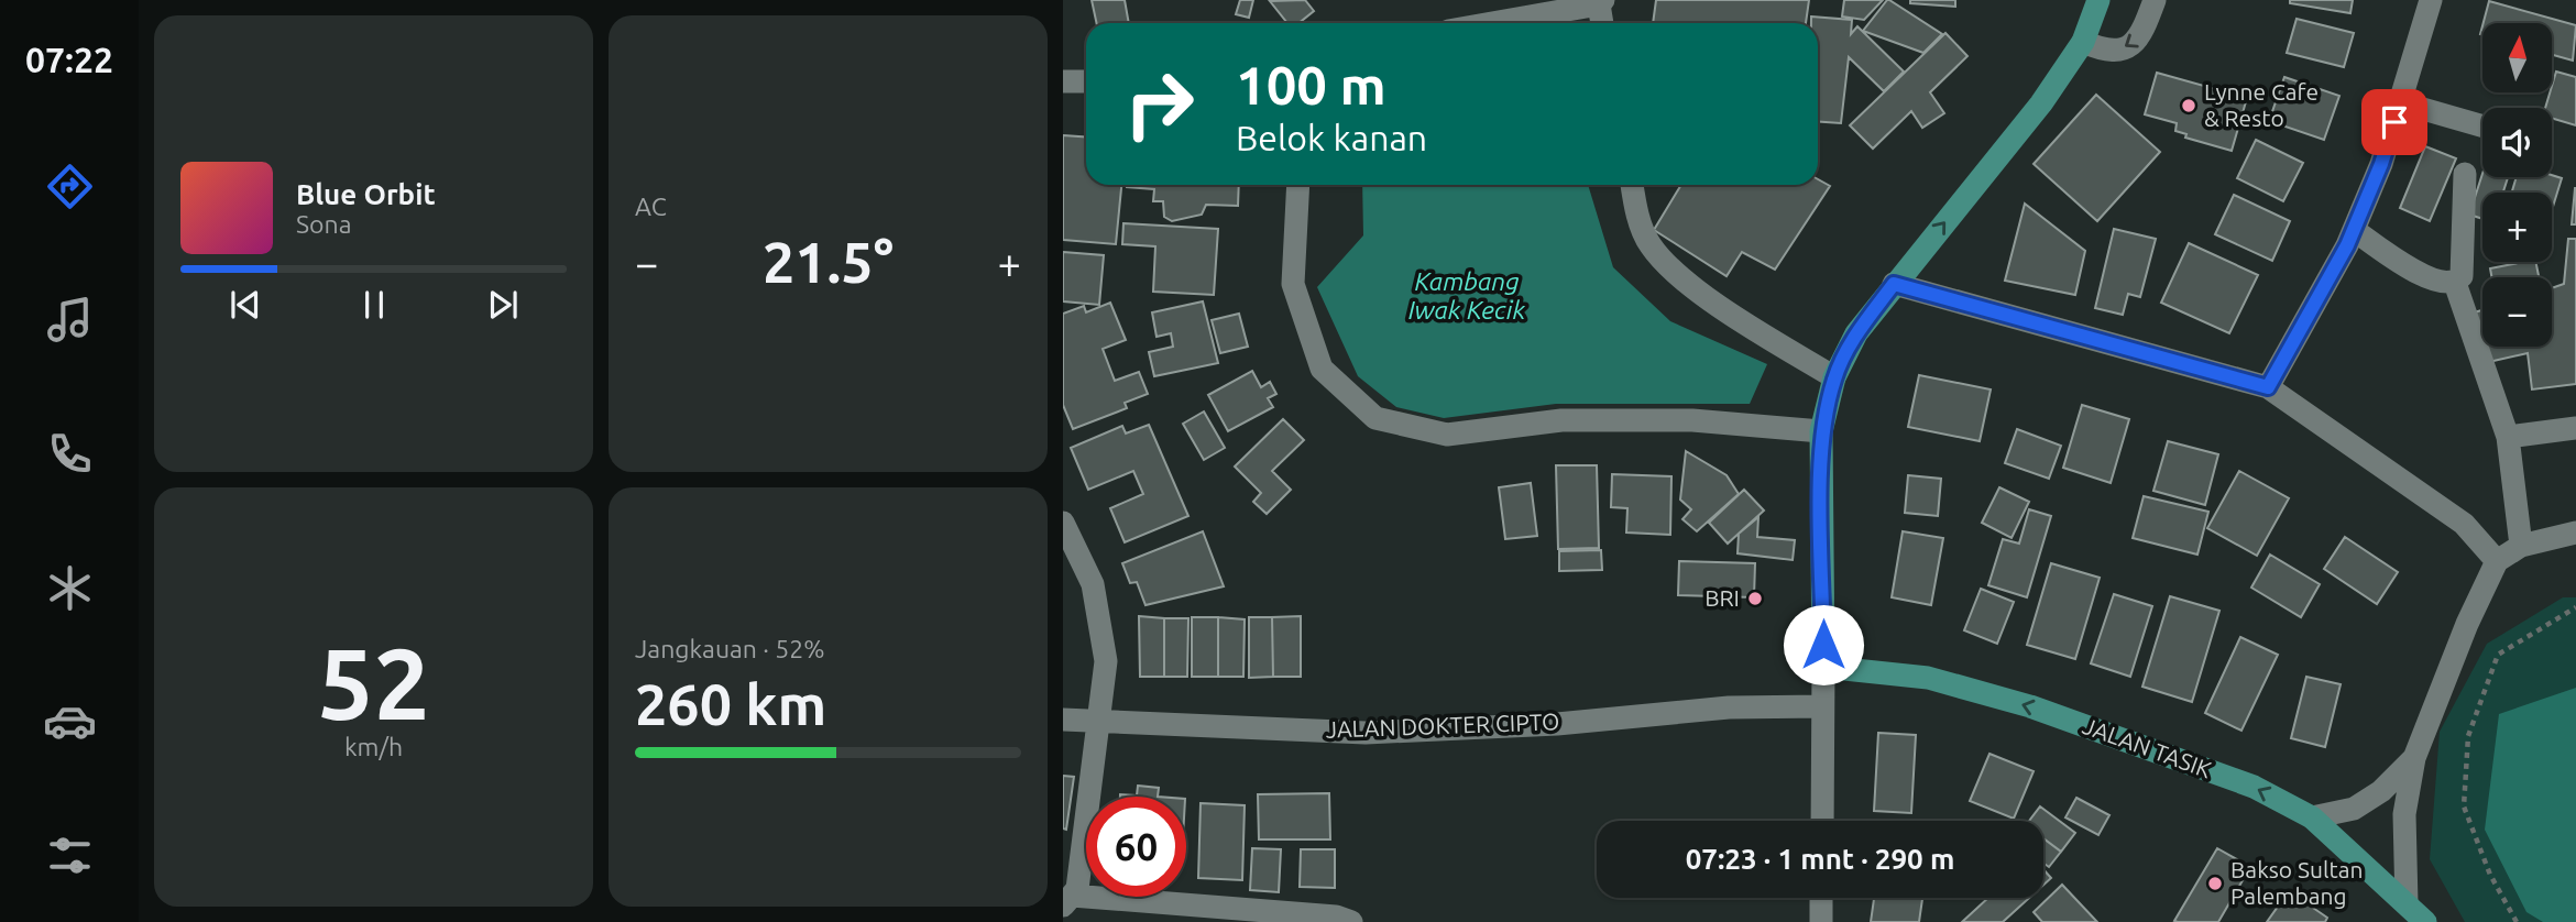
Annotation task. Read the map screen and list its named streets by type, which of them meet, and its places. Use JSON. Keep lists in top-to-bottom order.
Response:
{
  "streets": {
    "main road": ["JALAN TASIK"],
    "street": ["JALAN DOKTER CIPTO"]
  },
  "one_way": ["JALAN TASIK"],
  "water": ["Kambang Iwak Kecik"],
  "places": ["Lynne Cafe & Resto", "BRI", "Bakso Sultan Palembang"],
  "north": "top",
  "page": {
    "tabs": "07:22",
    "tile": [
      "AC",
      ["52", "km/h"],
      ["Jangkauan · 52%", "260 km"]
    ],
    "map_buttons": ["+", "−"],
    "turn": ["100 m", "Belok kanan"],
    "song": ["Blue Orbit", "Sona"],
    "heat": ["−", "21.5°", "+"],
    "limit": "60",
    "trip": "07:23 · 1 mnt · 290 m"
  }
}
